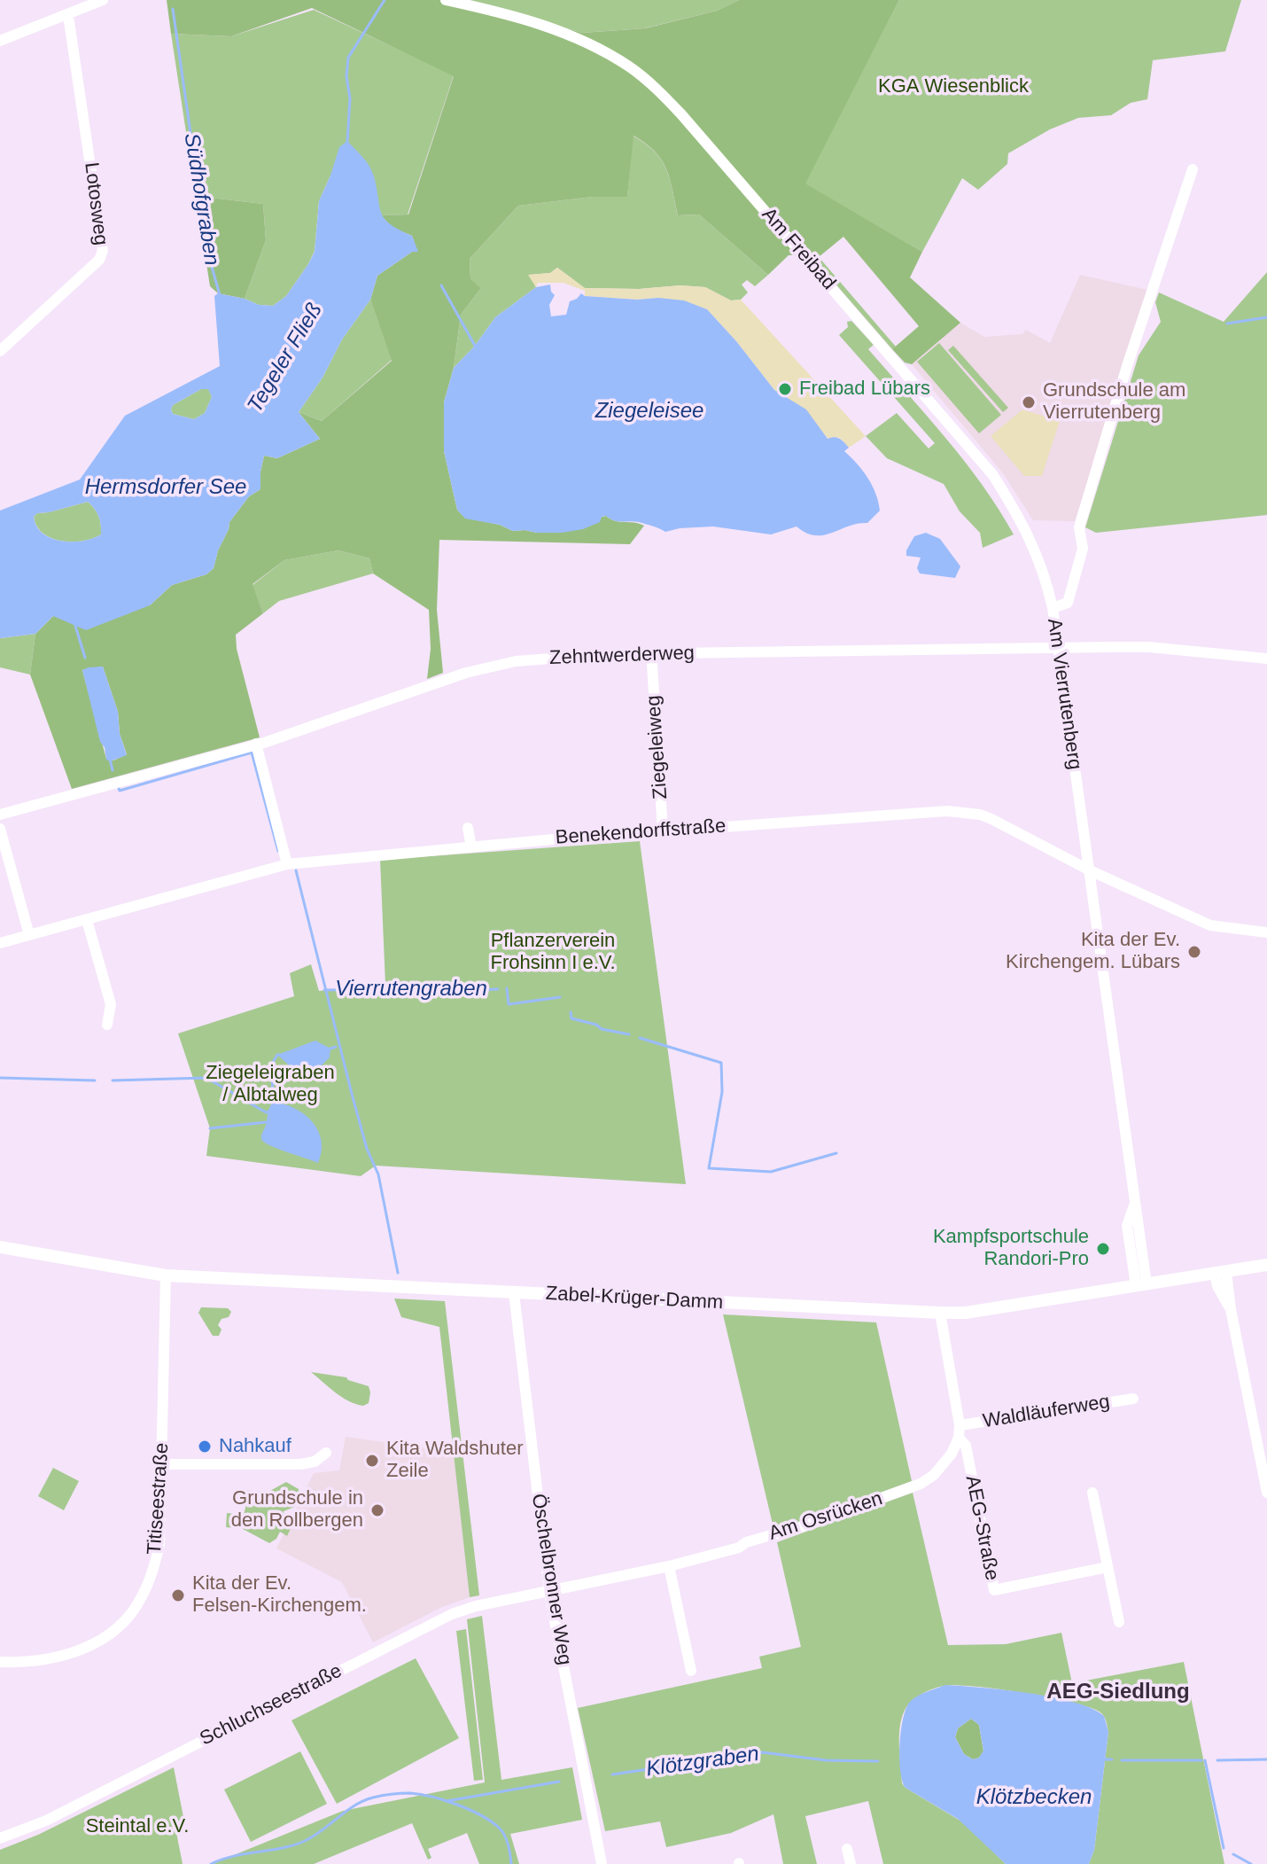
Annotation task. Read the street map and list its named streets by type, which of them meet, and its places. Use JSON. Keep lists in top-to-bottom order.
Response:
{
  "streets": {
    "street": [
      "Lotosweg",
      "Am Freibad",
      "Zehntwerderweg",
      "Am Vierrutenberg",
      "Ziegeleiweg",
      "Benekendorffstraße",
      "Zabel-Krüger-Damm",
      "Waldläuferweg",
      "Titiseestraße",
      "Am Osrücken",
      "AEG-Straße",
      "Öschelbronner Weg",
      "Schluchseestraße"
    ]
  },
  "crossings": [
    ["Am Freibad", "Am Vierrutenberg"],
    ["Zehntwerderweg", "Am Vierrutenberg"],
    ["Am Vierrutenberg", "Benekendorffstraße"],
    ["Am Vierrutenberg", "Zabel-Krüger-Damm"],
    ["Ziegeleiweg", "Benekendorffstraße"],
    ["Zabel-Krüger-Damm", "Titiseestraße"],
    ["Zabel-Krüger-Damm", "Öschelbronner Weg"],
    ["Waldläuferweg", "Am Osrücken"],
    ["Waldläuferweg", "AEG-Straße"],
    ["Am Osrücken", "AEG-Straße"],
    ["Am Osrücken", "Öschelbronner Weg"],
    ["Am Osrücken", "Schluchseestraße"],
    ["Öschelbronner Weg", "Schluchseestraße"]
  ],
  "districts": ["AEG-Siedlung"],
  "water": [
    "Südhofgraben",
    "Tegeler Fließ",
    "Ziegeleisee",
    "Hermsdorfer See",
    "Vierrutengraben",
    "Klötzgraben",
    "Klötzbecken"
  ],
  "parks": [
    "KGA Wiesenblick",
    "Pflanzerverein Frohsinn I e.V.",
    "Ziegeleigraben / Albtalweg",
    "Steintal e.V."
  ],
  "places": [
    "Freibad Lübars",
    "Grundschule am Vierrutenberg",
    "Kita der Ev. Kirchengem. Lübars",
    "Kampfsportschule Randori-Pro",
    "Nahkauf",
    "Kita Waldshuter Zeile",
    "Grundschule in den Rollbergen",
    "Kita der Ev. Felsen-Kirchengem."
  ]
}
